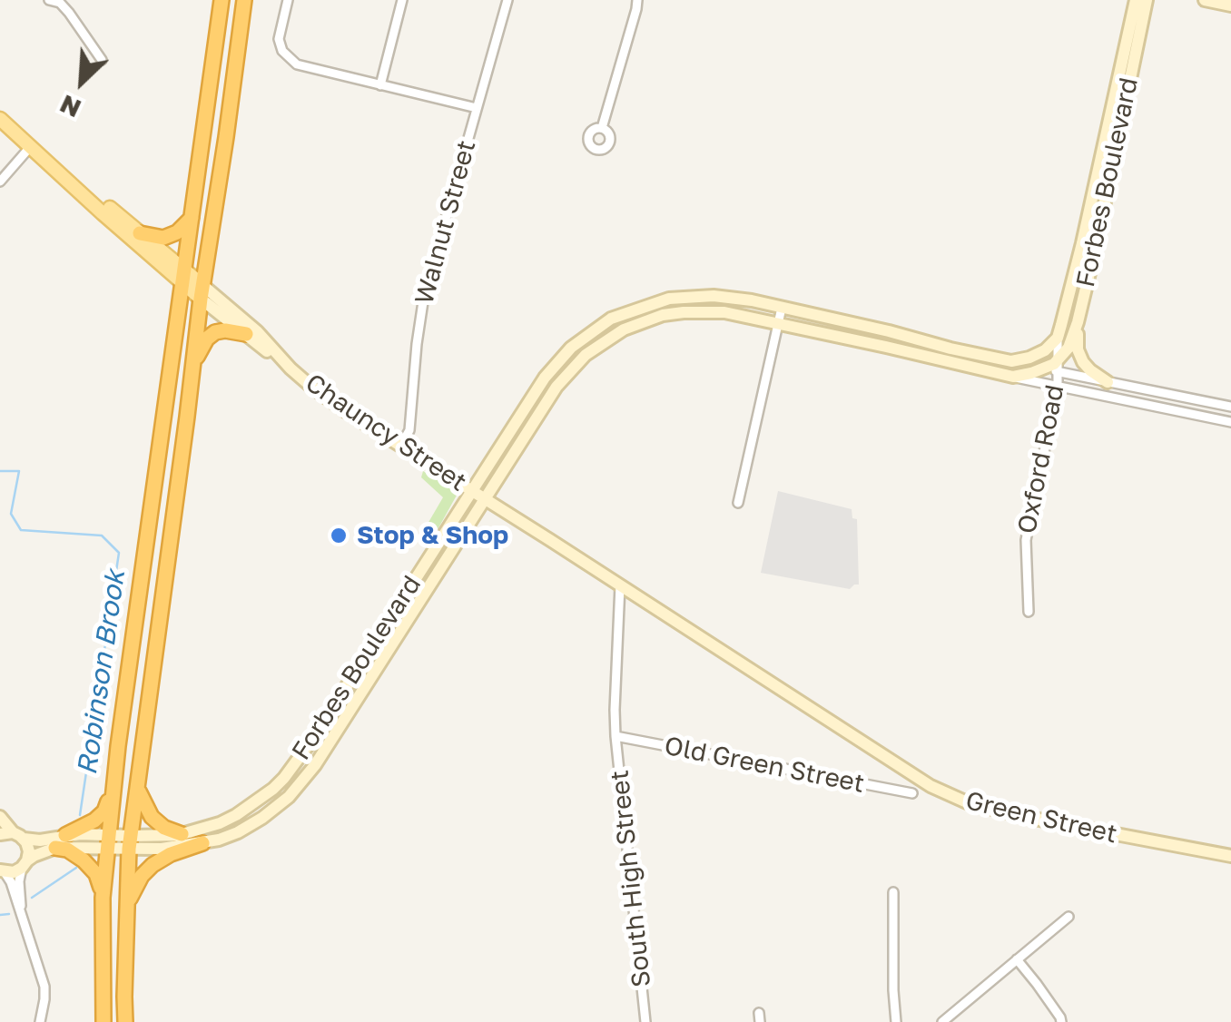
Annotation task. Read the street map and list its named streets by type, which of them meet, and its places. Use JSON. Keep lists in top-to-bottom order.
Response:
{
  "streets": {
    "main road": ["Chauncy Street"],
    "street": [
      "Forbes Boulevard",
      "Walnut Street",
      "Oxford Road",
      "Old Green Street",
      "Green Street",
      "South High Street"
    ]
  },
  "crossings": [
    ["Forbes Boulevard", "Chauncy Street"],
    ["Forbes Boulevard", "Oxford Road"],
    ["Walnut Street", "Chauncy Street"],
    ["Chauncy Street", "Green Street"],
    ["Old Green Street", "South High Street"]
  ],
  "water": ["Robinson Brook"],
  "places": ["Stop & Shop"],
  "north": "bottom left"
}
